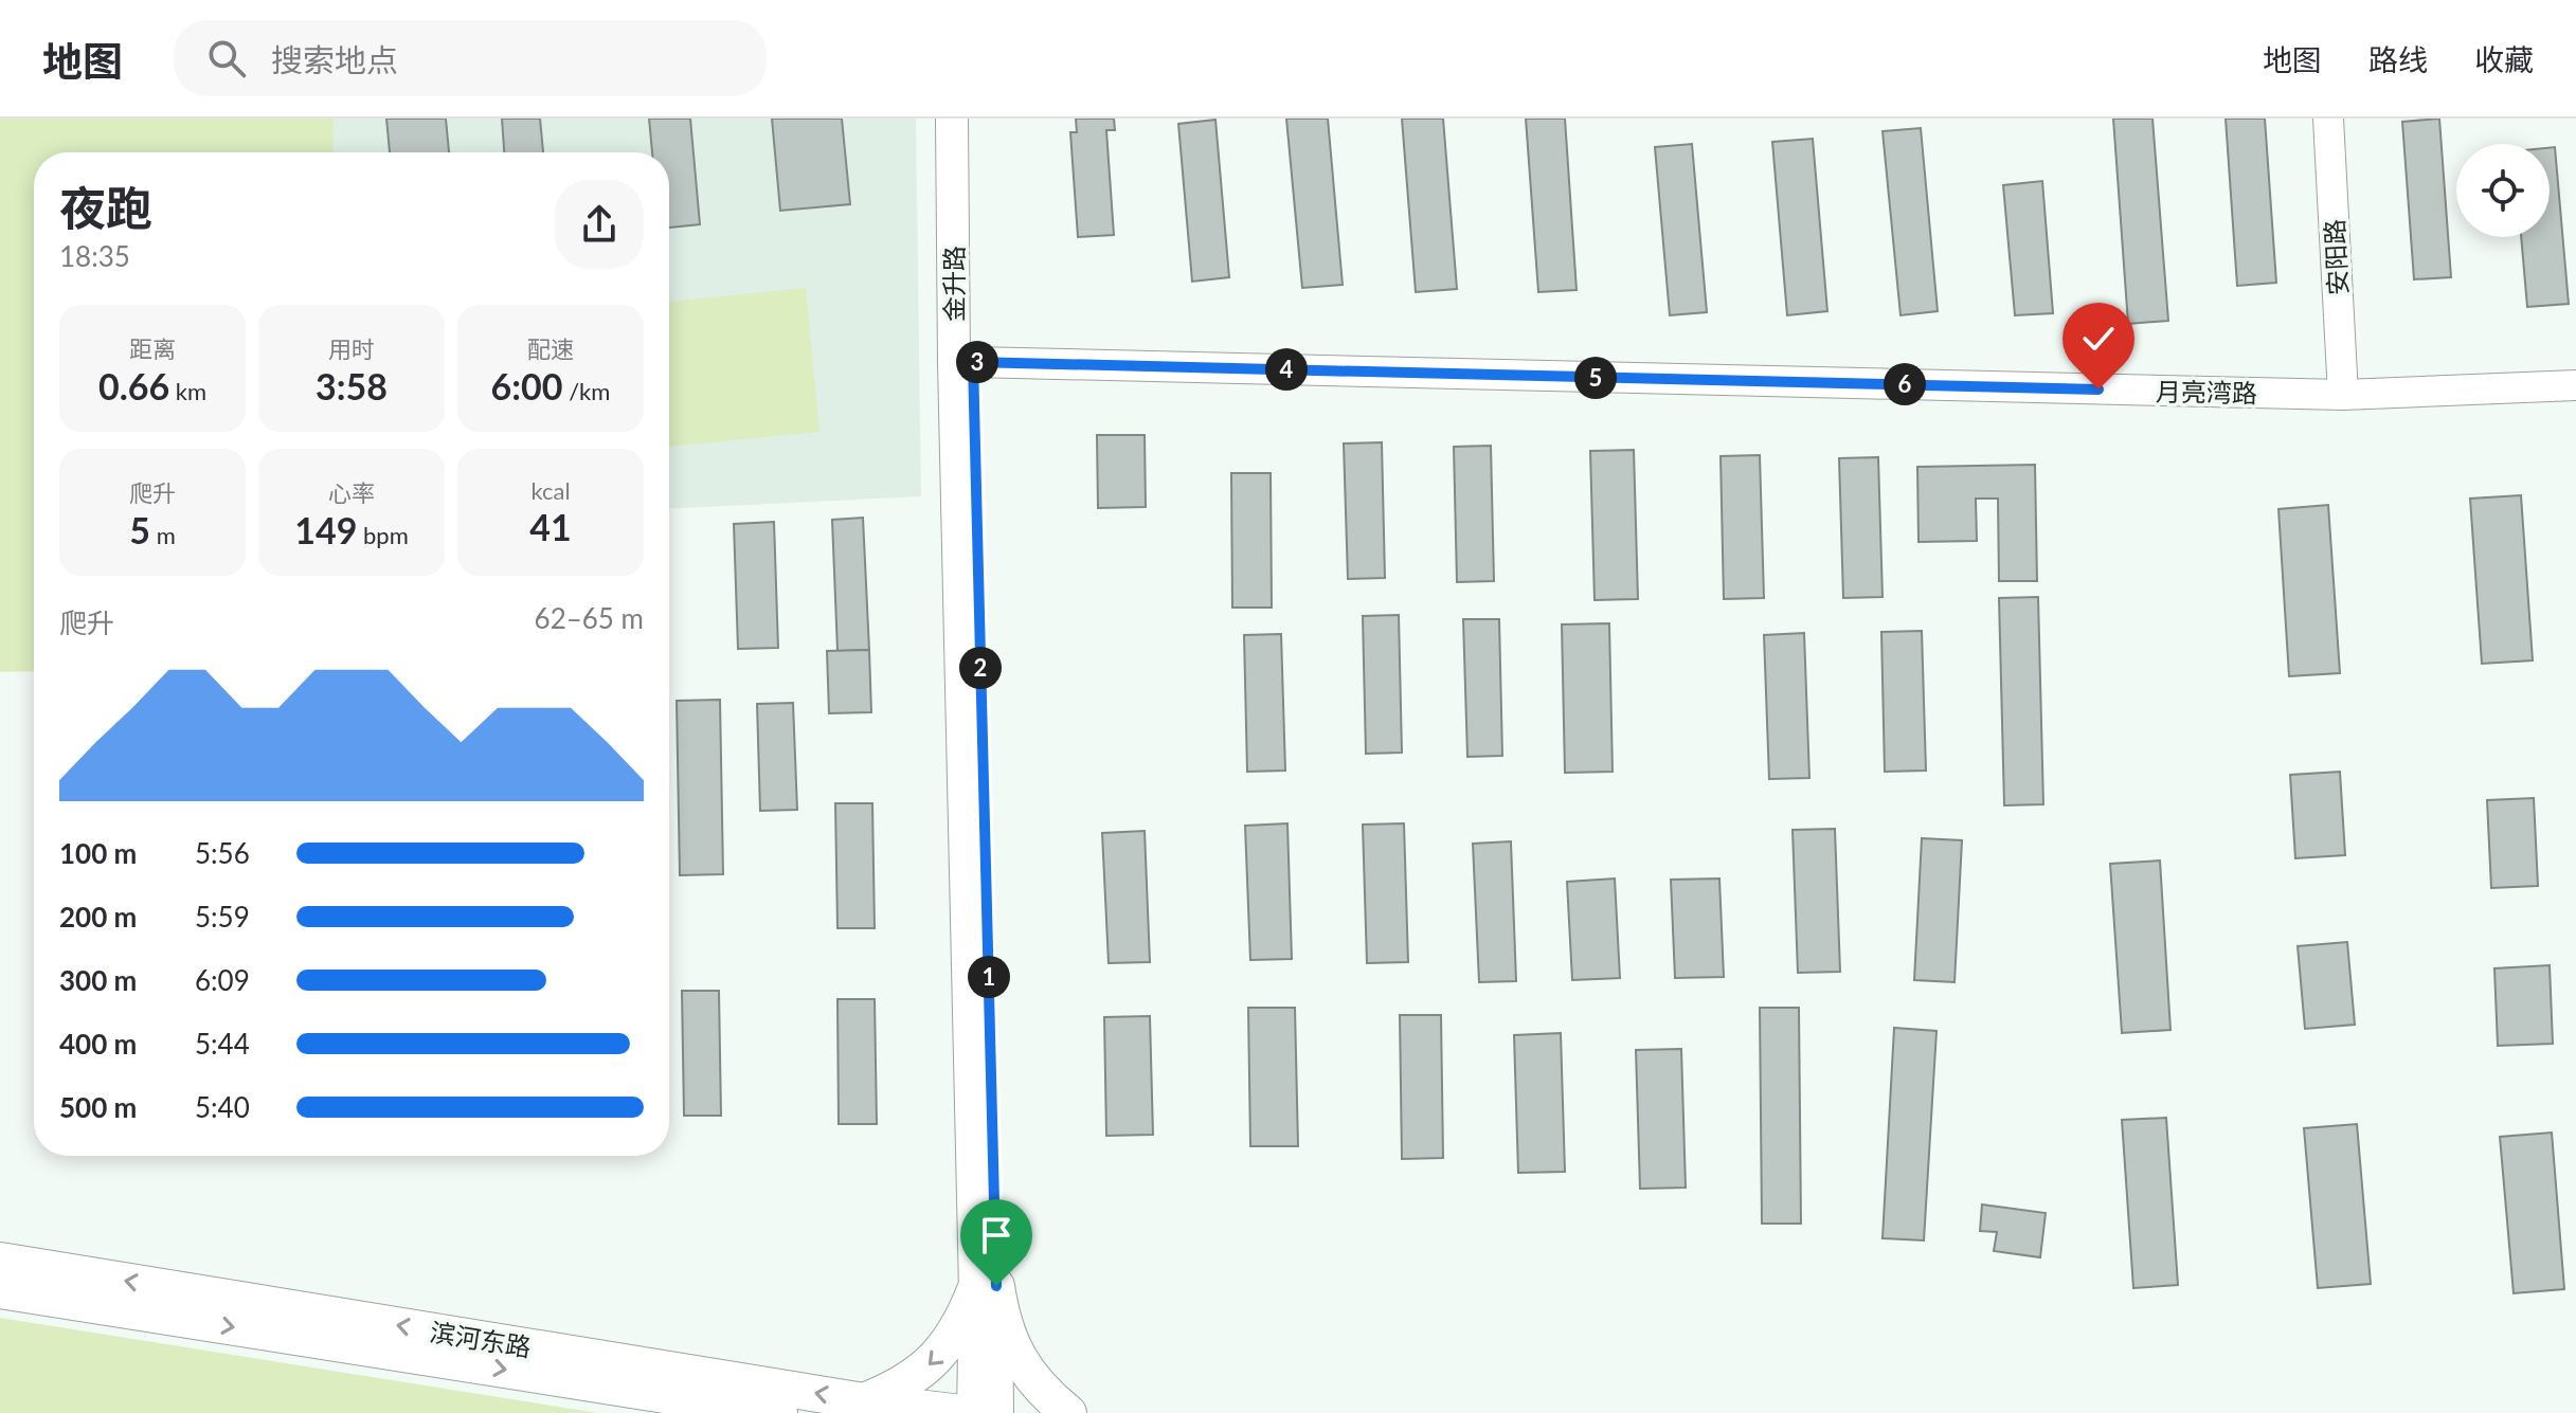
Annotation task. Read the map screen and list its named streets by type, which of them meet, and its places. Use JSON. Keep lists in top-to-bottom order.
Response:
{
  "streets": {
    "main road": ["金升路", "滨河东路"],
    "street": ["安阳路", "月亮湾路"]
  },
  "crossings": [
    ["安阳路", "月亮湾路"],
    ["金升路", "月亮湾路"]
  ],
  "page": {
    "header": "地图",
    "search": "搜索地点",
    "nav": ["地图", "路线", "收藏"],
    "heading": ["夜跑", "18:35"],
    "stats": [
      ["距离", "0.66 km"],
      ["用时", "3:58"],
      ["配速", "6:00 /km"],
      ["爬升", "5 m"],
      ["心率", "149 bpm"],
      ["kcal", "41"]
    ],
    "pins": [
      "3",
      "4",
      "5",
      "6",
      "2",
      "1"
    ],
    "chart": ["爬升", "62–65 m"],
    "list": [
      {
        "name": "100 m",
        "note": "5:56"
      },
      {
        "name": "200 m",
        "note": "5:59"
      },
      {
        "name": "300 m",
        "note": "6:09"
      },
      {
        "name": "400 m",
        "note": "5:44"
      },
      {
        "name": "500 m",
        "note": "5:40"
      }
    ]
  }
}
